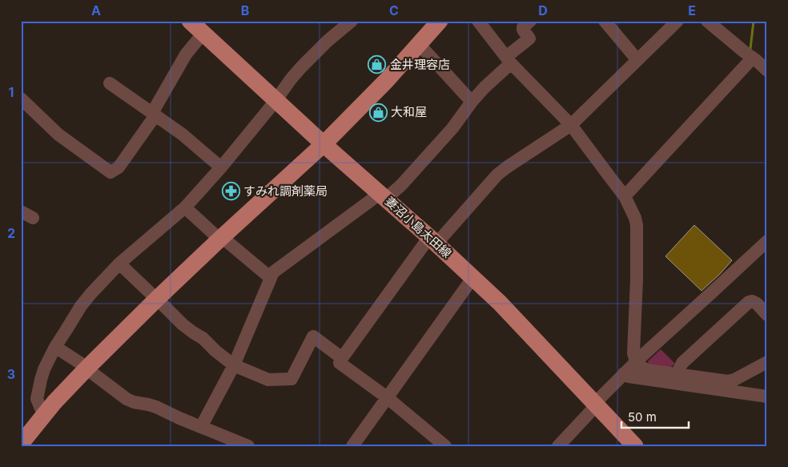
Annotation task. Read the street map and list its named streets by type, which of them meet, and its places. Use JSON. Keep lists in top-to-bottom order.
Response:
{
  "streets": {
    "main road": ["妻沼小島太田線"]
  },
  "places": {
    "shop": ["金井理容店", "大和屋"],
    "pharmacy": ["すみれ調剤薬局"]
  },
  "scale_bar": "50 m",
  "grid": {
    "columns": [
      "A",
      "B",
      "C",
      "D",
      "E"
    ],
    "rows": ["1", "2", "3"]
  }
}
